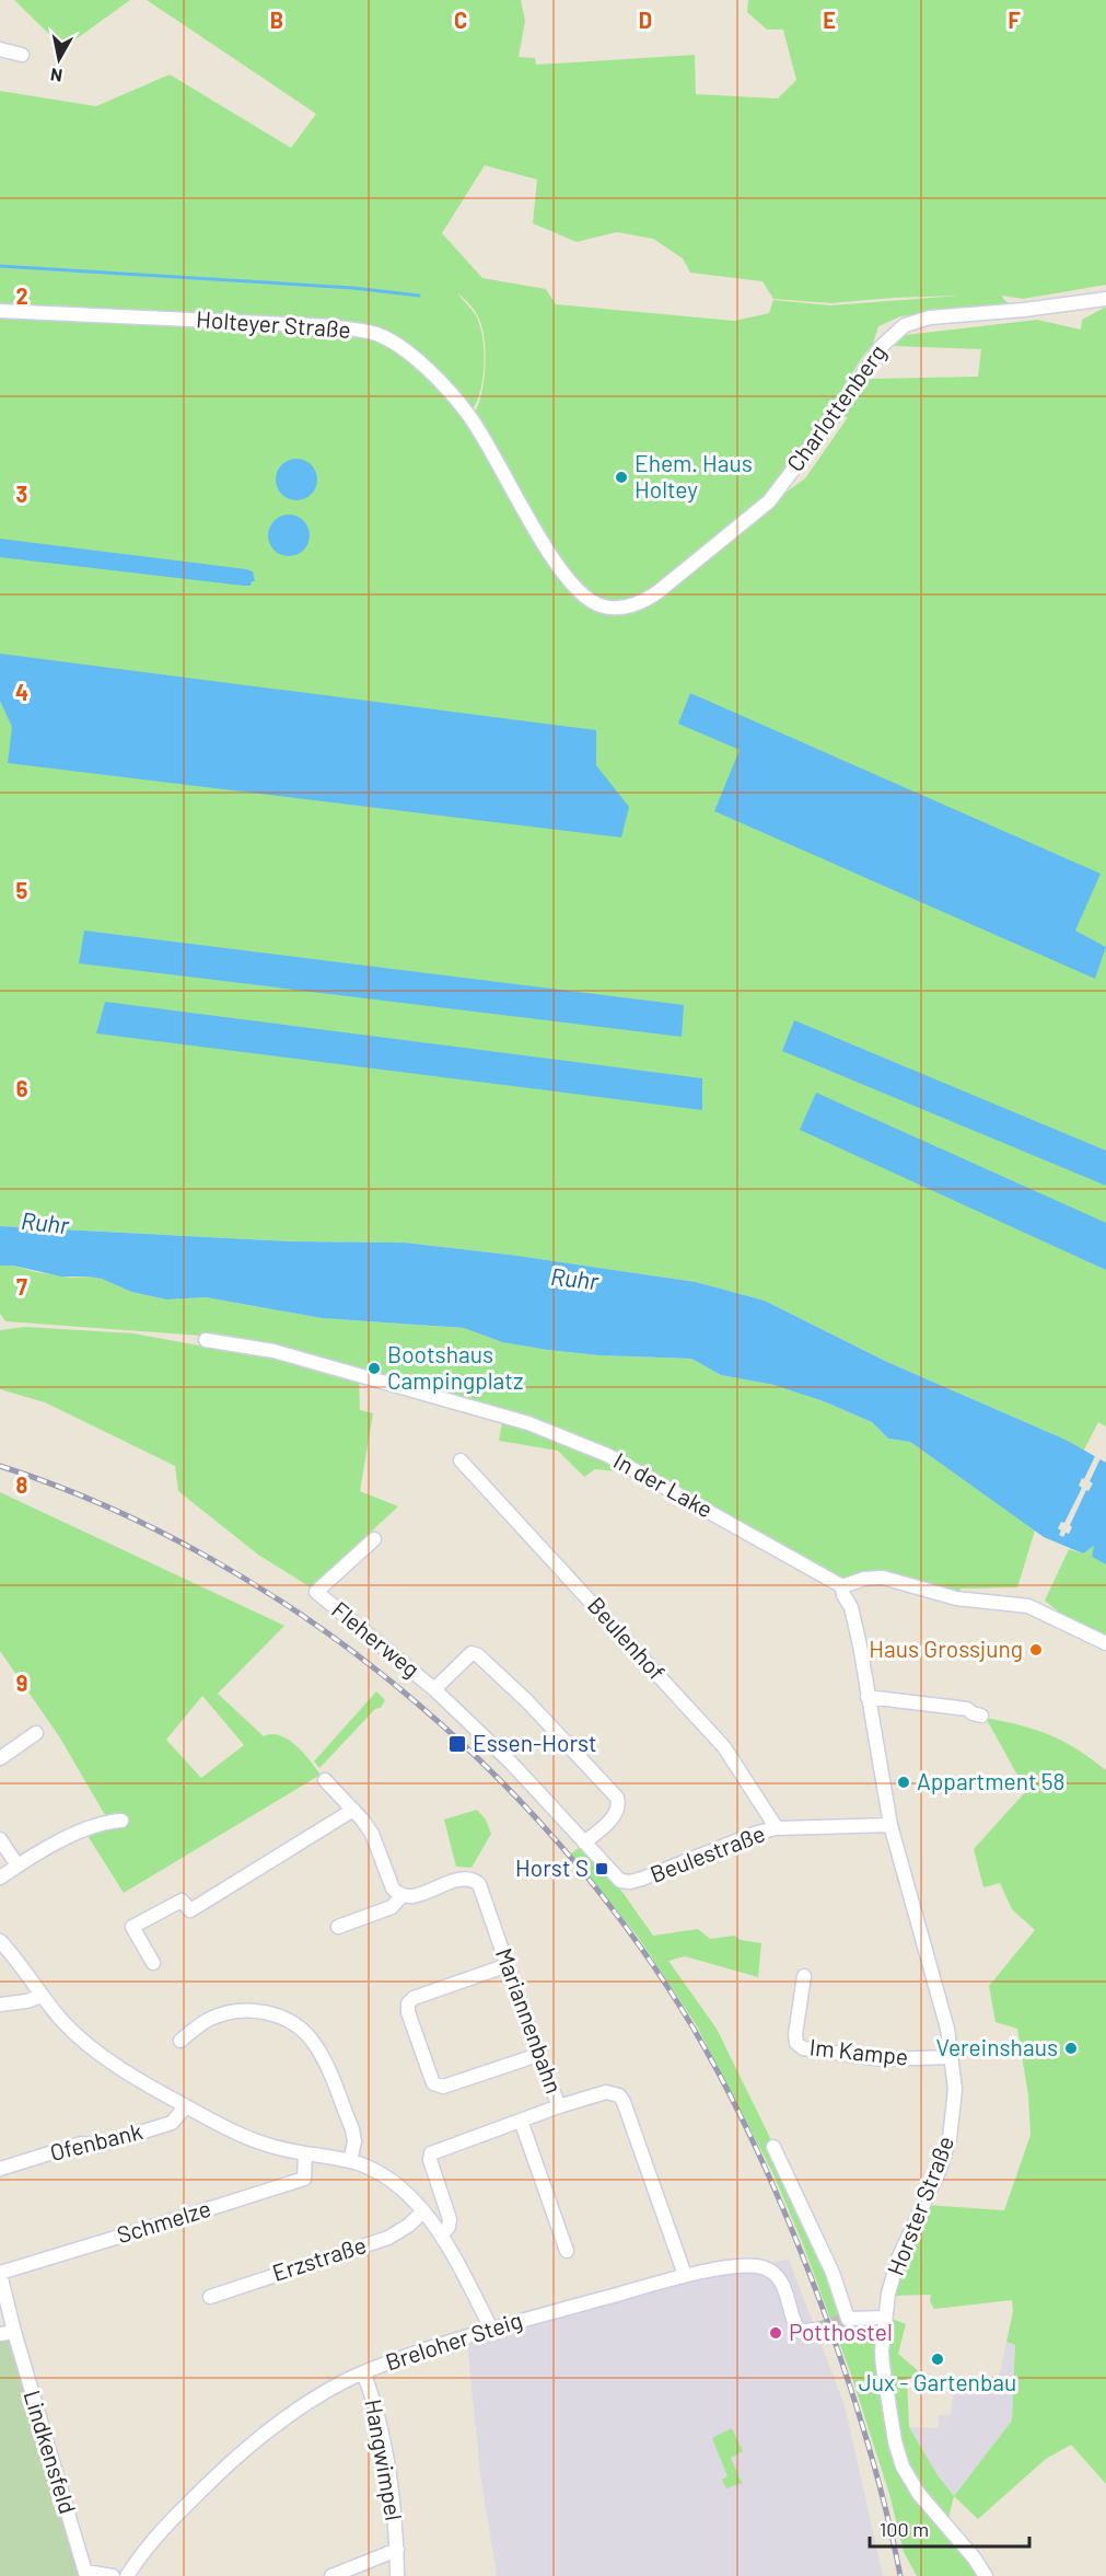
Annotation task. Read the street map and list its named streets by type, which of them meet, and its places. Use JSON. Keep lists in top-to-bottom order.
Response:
{
  "streets": {
    "street": [
      "Holteyer Straße",
      "Charlottenberg",
      "In der Lake",
      "Beulenhof",
      "Fleherweg",
      "Beulestraße",
      "Mariannenbahn",
      "Im Kampe",
      "Ofenbank",
      "Horster Straße",
      "Schmelze",
      "Erzstraße",
      "Breloher Steig",
      "Lindkensfeld",
      "Hangwimpel"
    ]
  },
  "crossings": [
    ["Holteyer Straße", "Charlottenberg"],
    ["In der Lake", "Horster Straße"],
    ["Beulenhof", "Beulestraße"],
    ["Fleherweg", "Beulestraße"],
    ["Beulestraße", "Horster Straße"],
    ["Mariannenbahn", "Breloher Steig"],
    ["Im Kampe", "Horster Straße"],
    ["Schmelze", "Lindkensfeld"],
    ["Breloher Steig", "Hangwimpel"]
  ],
  "water": ["Ruhr"],
  "places": {
    "other": [
      "Ehem. Haus Holtey",
      "Bootshaus Campingplatz",
      "Haus Grossjung",
      "Appartment 58",
      "Vereinshaus",
      "Potthostel",
      "Jux - Gartenbau"
    ],
    "transit": ["Essen-Horst", "Horst S"]
  },
  "scale_bar": "100 m",
  "north": "bottom",
  "grid": {
    "columns": [
      "B",
      "C",
      "D",
      "E",
      "F"
    ],
    "rows": [
      "2",
      "3",
      "4",
      "5",
      "6",
      "7",
      "8",
      "9"
    ]
  }
}
